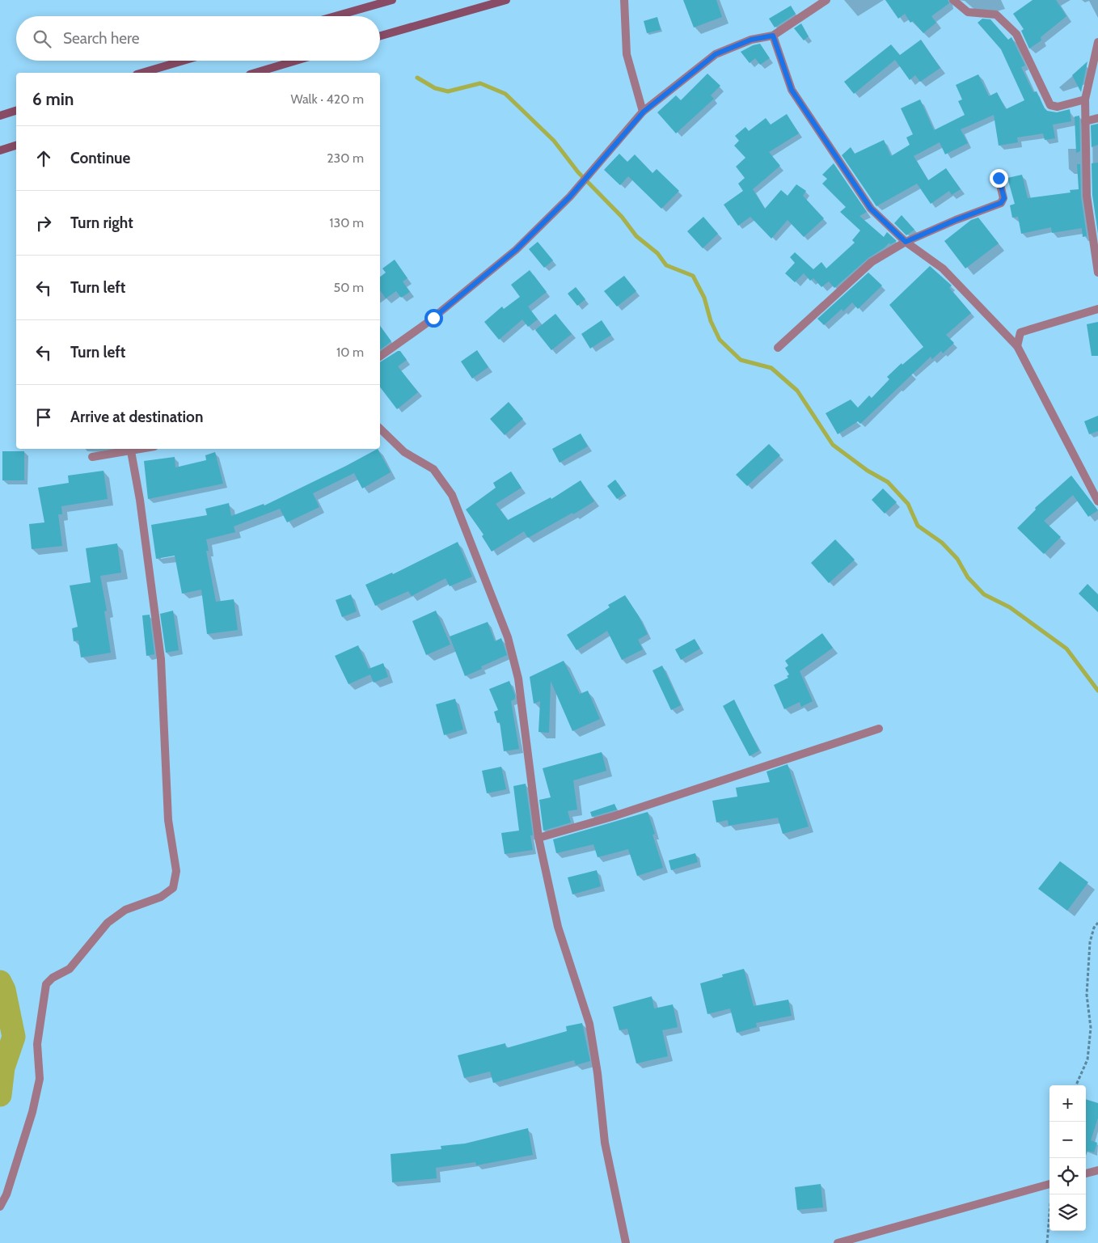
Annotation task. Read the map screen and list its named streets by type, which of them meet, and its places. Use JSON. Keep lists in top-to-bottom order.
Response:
{
  "page": {
    "search": "Search here",
    "heading": ["6 min", "Walk · 420 m"],
    "list": [
      ["Continue", "230 m"],
      ["Turn right", "130 m"],
      ["Turn left", "50 m"],
      ["Turn left", "10 m"],
      "Arrive at destination"
    ],
    "map_buttons": ["+", "−"]
  }
}
